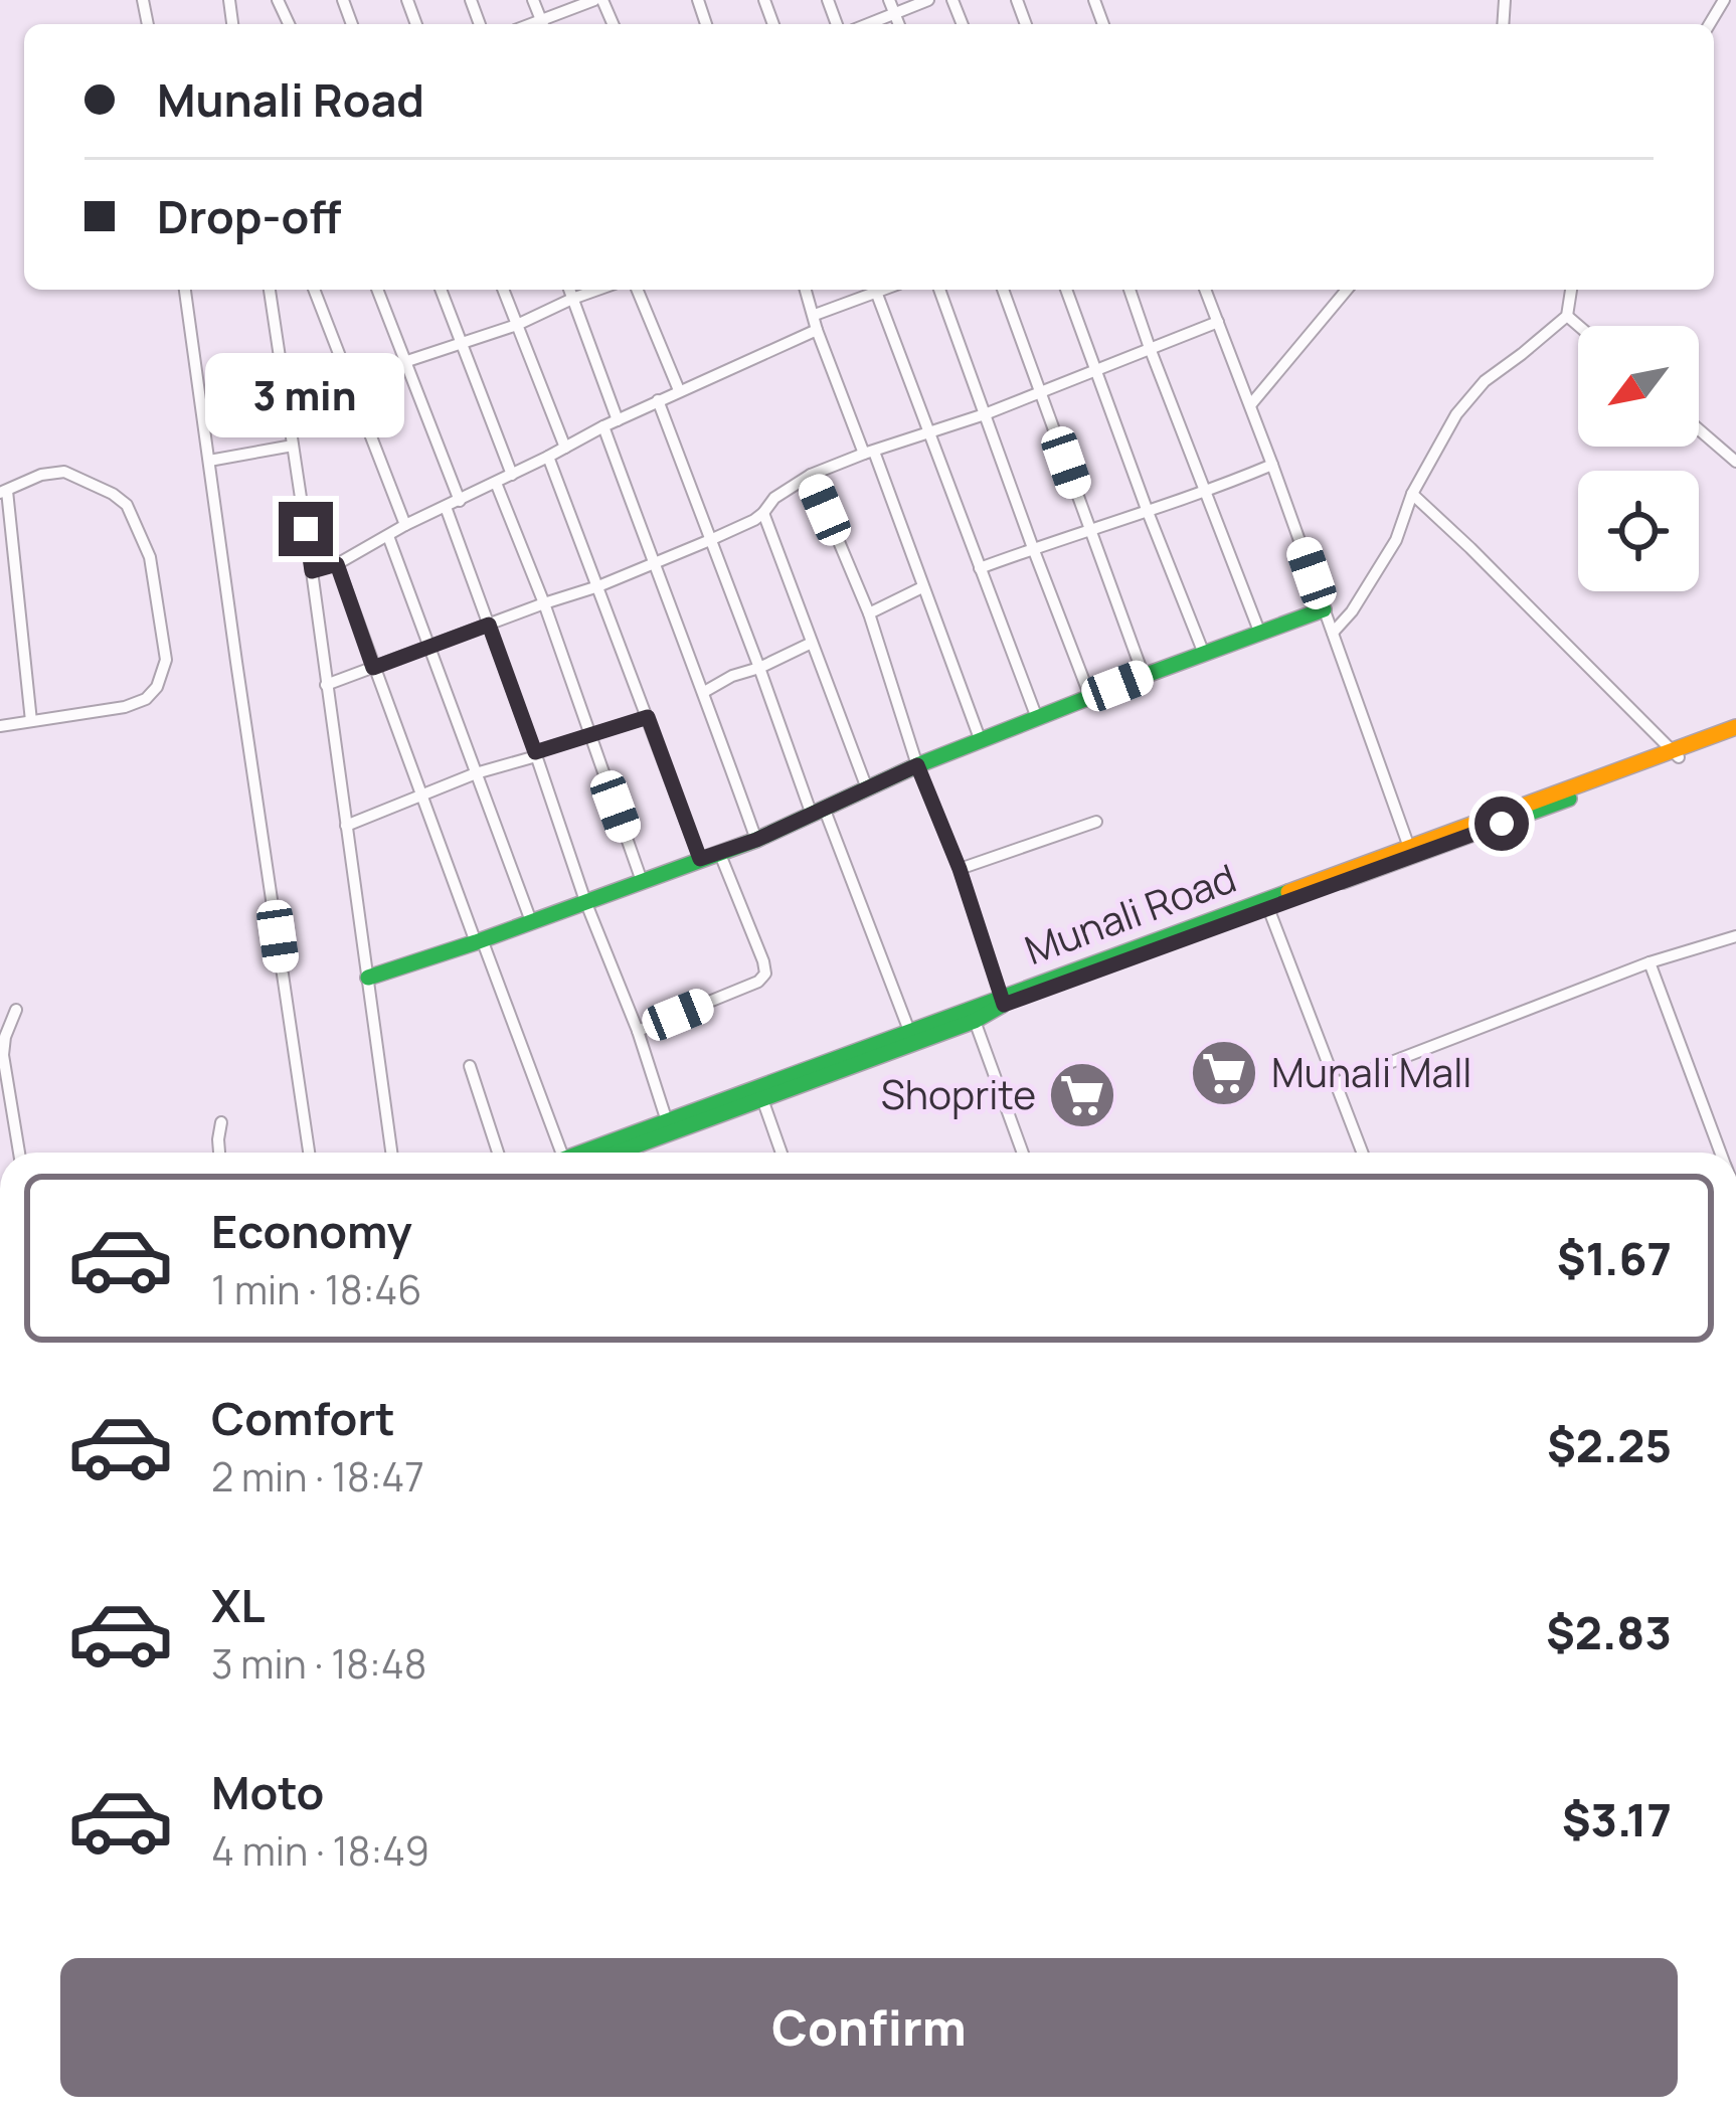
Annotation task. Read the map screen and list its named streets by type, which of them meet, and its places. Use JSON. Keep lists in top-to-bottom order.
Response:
{
  "streets": {
    "main road": ["Munali Road"]
  },
  "places": {
    "supermarket": ["Munali Mall", "Shoprite"]
  },
  "north": "bottom left",
  "page": {
    "banner": ["Munali Road", "Drop-off"],
    "bubble": "3 min",
    "list": [
      {
        "name": "Economy",
        "note": "1 min · 18:46",
        "value": "$1.67"
      },
      {
        "name": "Comfort",
        "note": "2 min · 18:47",
        "value": "$2.25"
      },
      {
        "name": "XL",
        "note": "3 min · 18:48",
        "value": "$2.83"
      },
      {
        "name": "Moto",
        "note": "4 min · 18:49",
        "value": "$3.17"
      }
    ],
    "buttons": "Confirm"
  }
}
